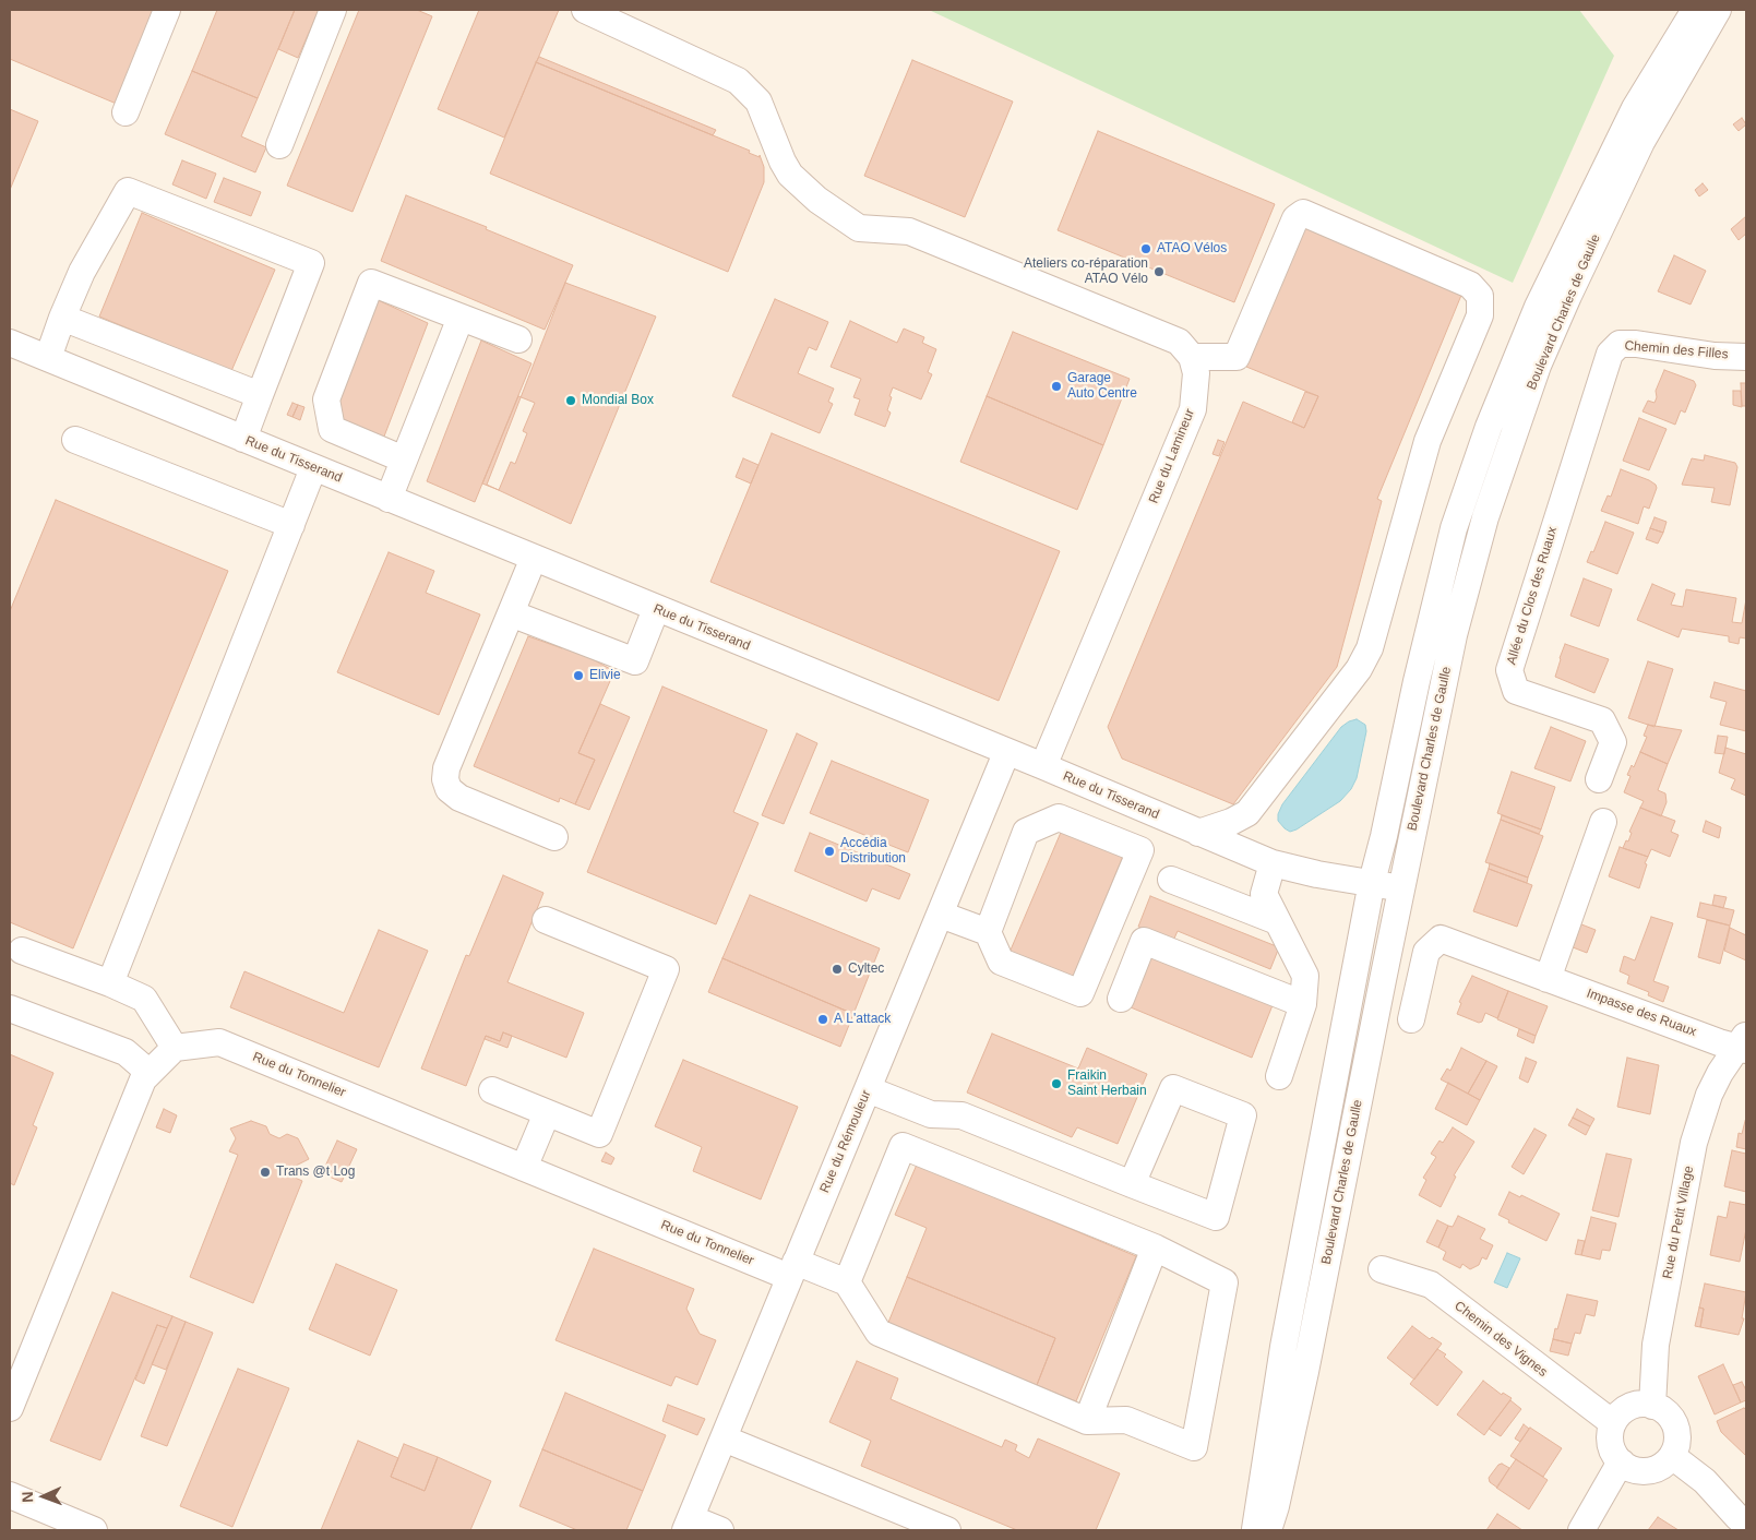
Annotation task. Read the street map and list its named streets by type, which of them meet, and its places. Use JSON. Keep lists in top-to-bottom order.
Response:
{
  "streets": {
    "street": [
      "Boulevard Charles de Gaulle",
      "Chemin des Filles",
      "Rue du Lamineur",
      "Rue du Tisserand",
      "Allée du Clos des Ruaux",
      "Impasse des Ruaux",
      "Rue du Tonnelier",
      "Rue du Rémouleur",
      "Rue du Petit Village",
      "Chemin des Vignes"
    ]
  },
  "crossings": [
    ["Boulevard Charles de Gaulle", "Rue du Tisserand"],
    ["Chemin des Filles", "Allée du Clos des Ruaux"],
    ["Rue du Lamineur", "Rue du Tisserand"],
    ["Rue du Tisserand", "Rue du Rémouleur"],
    ["Impasse des Ruaux", "Rue du Petit Village"],
    ["Rue du Tonnelier", "Rue du Rémouleur"],
    ["Rue du Petit Village", "Chemin des Vignes"]
  ],
  "places": [
    "ATAO Vélos",
    "Ateliers co-réparation ATAO Vélo",
    "Garage Auto Centre",
    "Mondial Box",
    "Elivie",
    "Accédia Distribution",
    "Cyltec",
    "A L'attack",
    "Fraikin Saint Herbain",
    "Trans @t Log"
  ],
  "north": "left"
}
